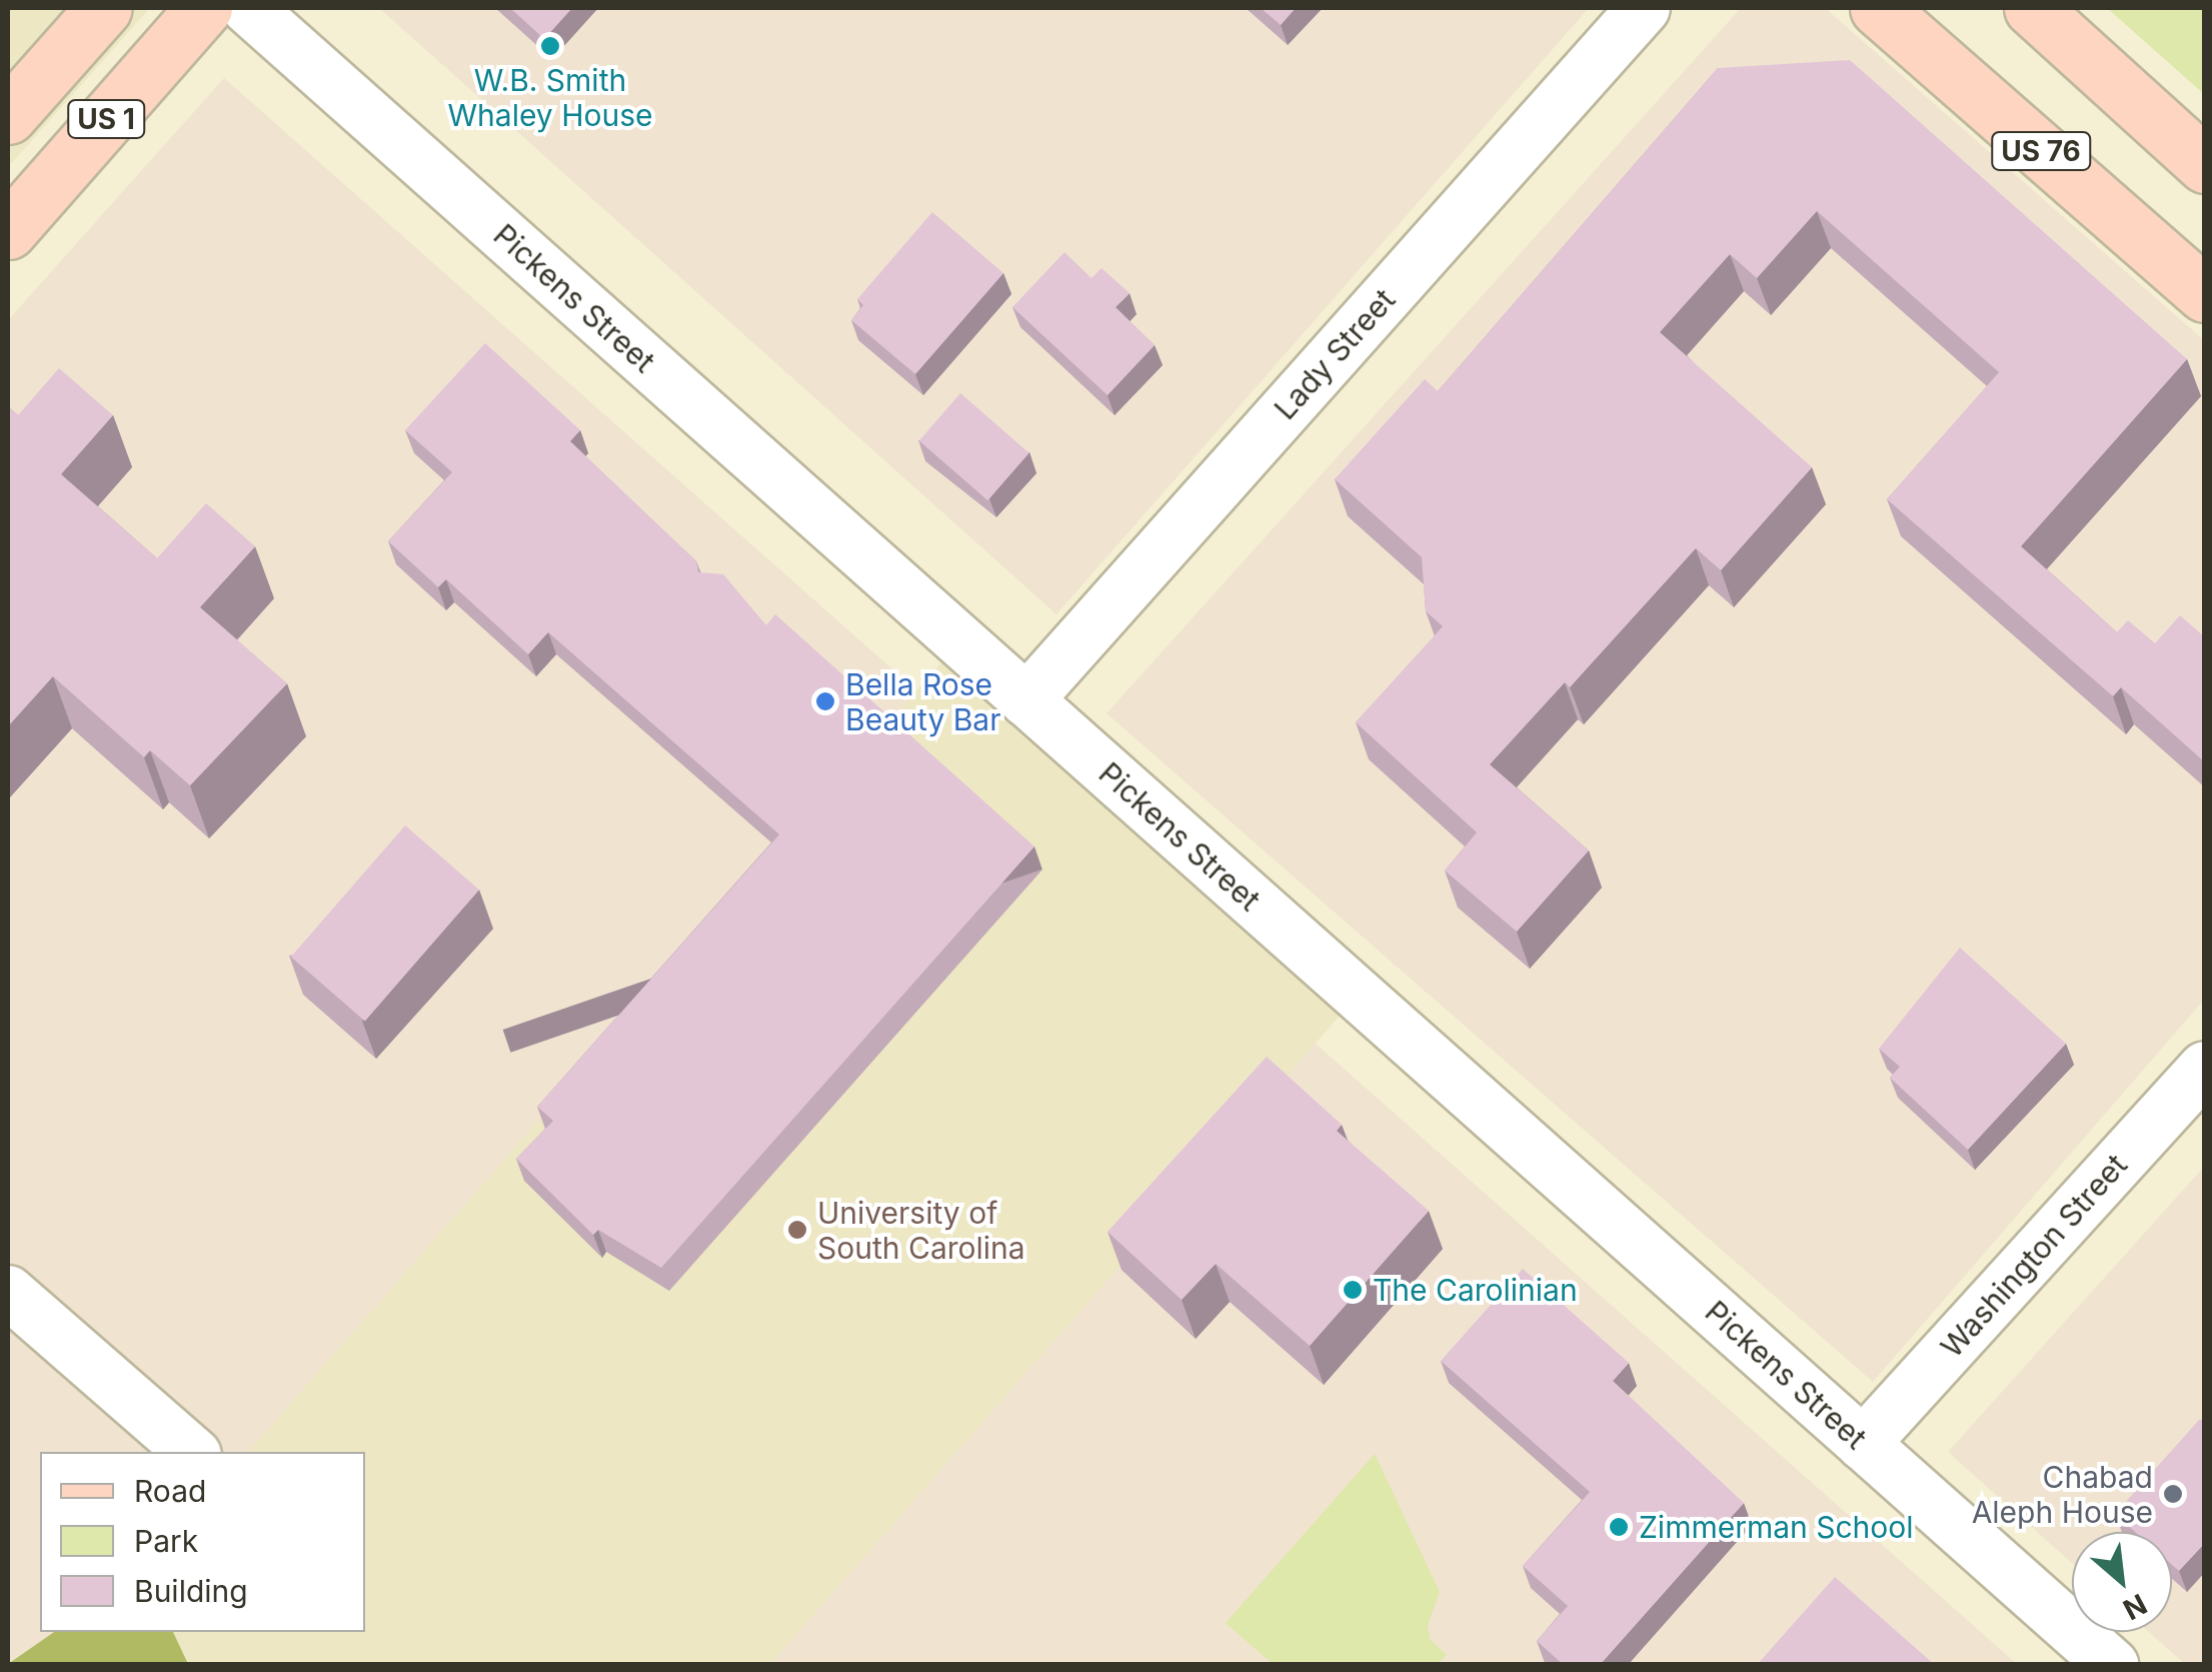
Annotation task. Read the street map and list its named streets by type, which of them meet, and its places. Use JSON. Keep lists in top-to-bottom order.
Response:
{
  "streets": {
    "main road": ["US 1", "US 76"],
    "street": ["Pickens Street", "Lady Street", "Washington Street"]
  },
  "crossings": [
    ["Pickens Street", "Lady Street"],
    ["Pickens Street", "Washington Street"]
  ],
  "places": [
    "W.B. Smith Whaley House",
    "Bella Rose Beauty Bar",
    "University of South Carolina",
    "The Carolinian",
    "Chabad Aleph House",
    "Zimmerman School"
  ],
  "legend": ["Road", "Park", "Building"],
  "north": "bottom right"
}
